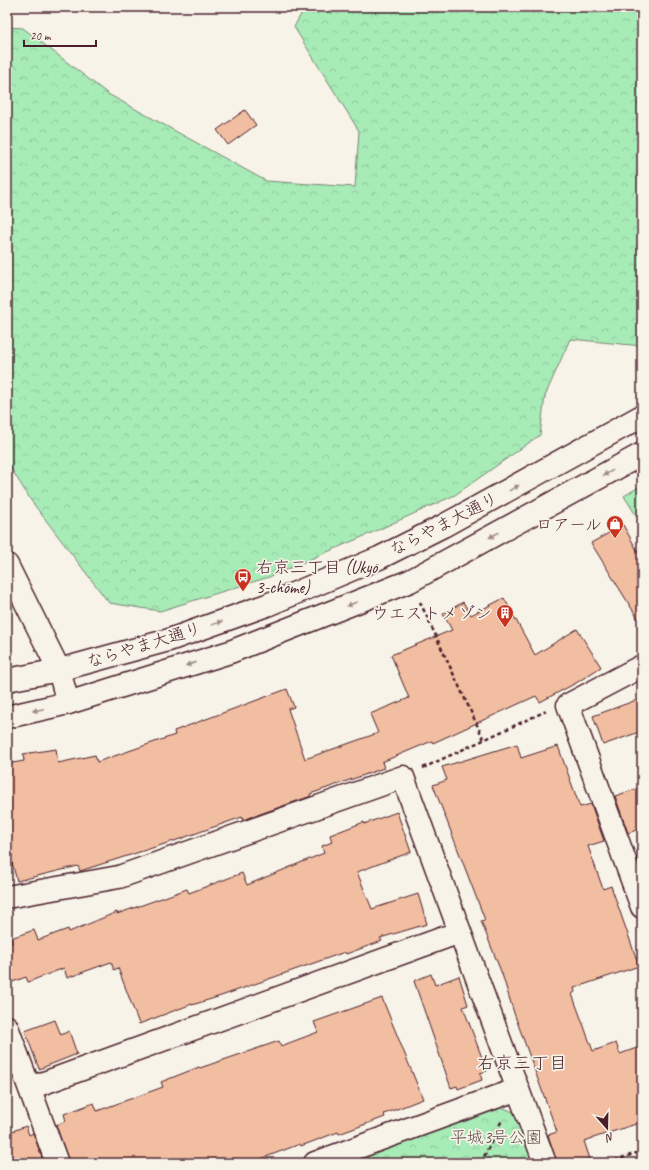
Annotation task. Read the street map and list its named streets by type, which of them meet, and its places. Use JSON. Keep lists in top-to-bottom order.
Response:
{
  "streets": {
    "street": ["ならやま大通り"]
  },
  "districts": ["右京三丁目"],
  "parks": ["平城3号公園"],
  "places": {
    "shop": ["ロアール"],
    "bus stop": ["右京三丁目 (Ukyō 3-chōme)"],
    "building": ["ウエストメゾン"]
  },
  "scale_bar": "20 m",
  "north": "bottom"
}
